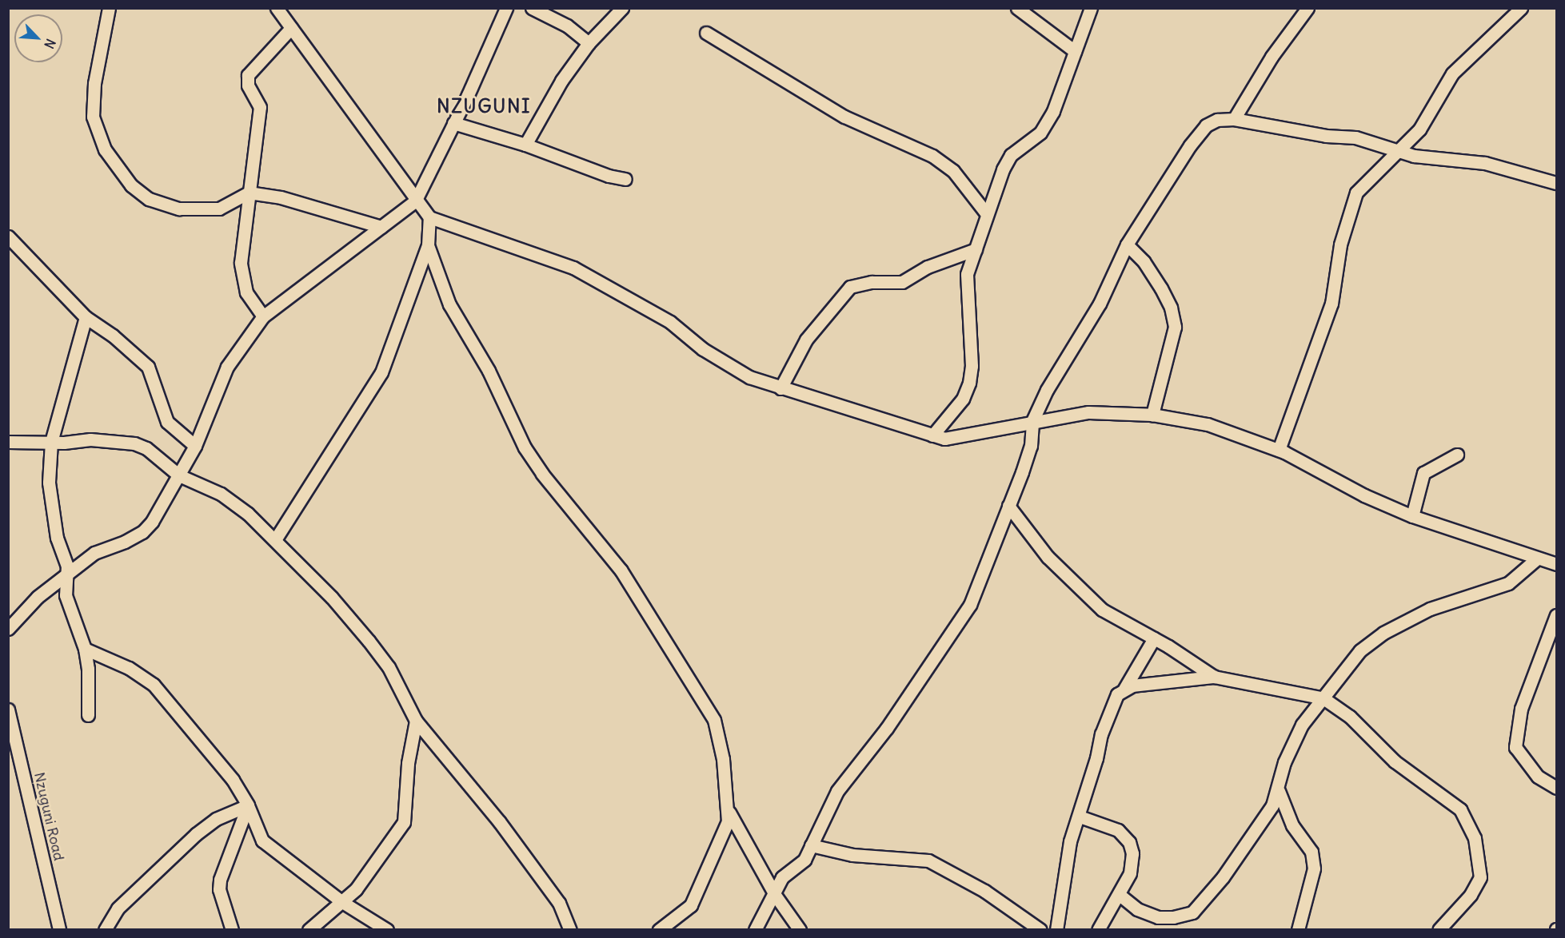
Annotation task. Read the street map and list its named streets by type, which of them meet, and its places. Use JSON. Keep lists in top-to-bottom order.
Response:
{
  "streets": {
    "street": ["Nzuguni Road"]
  },
  "districts": ["NZUGUNI"],
  "north": "bottom right"
}
